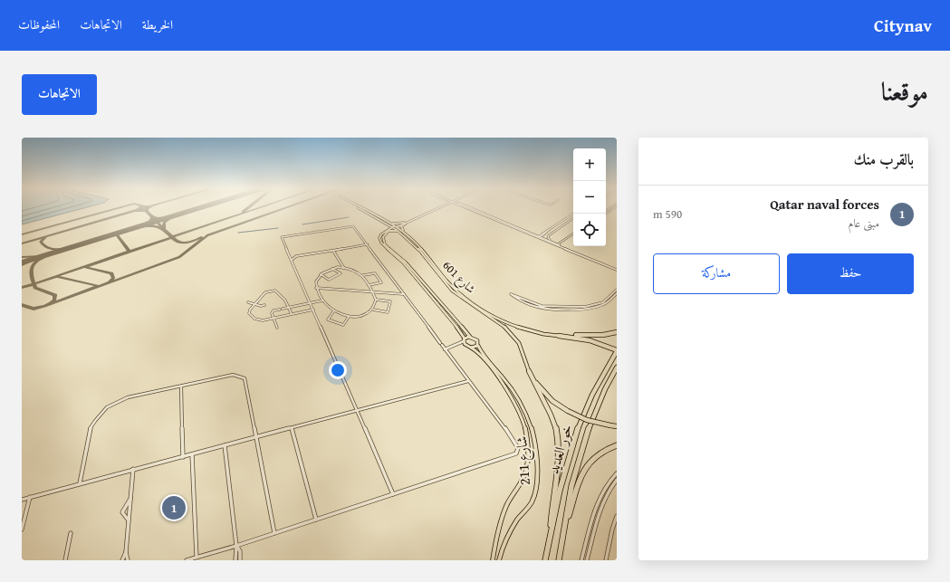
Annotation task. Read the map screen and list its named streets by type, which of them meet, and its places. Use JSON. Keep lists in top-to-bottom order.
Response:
{
  "streets": {
    "highway": ["خور العديد"],
    "main road": ["شارع 601", "شارع 211"]
  },
  "page": {
    "header": "Citynav",
    "nav": ["الخريطة", "الاتجاهات", "المحفوظات"],
    "title": "موقعنا",
    "buttons": [
      "الاتجاهات",
      ["حفظ", "مشاركة"]
    ],
    "heading": "بالقرب منك",
    "map_buttons": ["+", "−"],
    "list": [
      {
        "mark": "1",
        "name": "Qatar naval forces",
        "note": "مبنى عام",
        "value": "590 m"
      }
    ],
    "pins": "1"
  }
}
